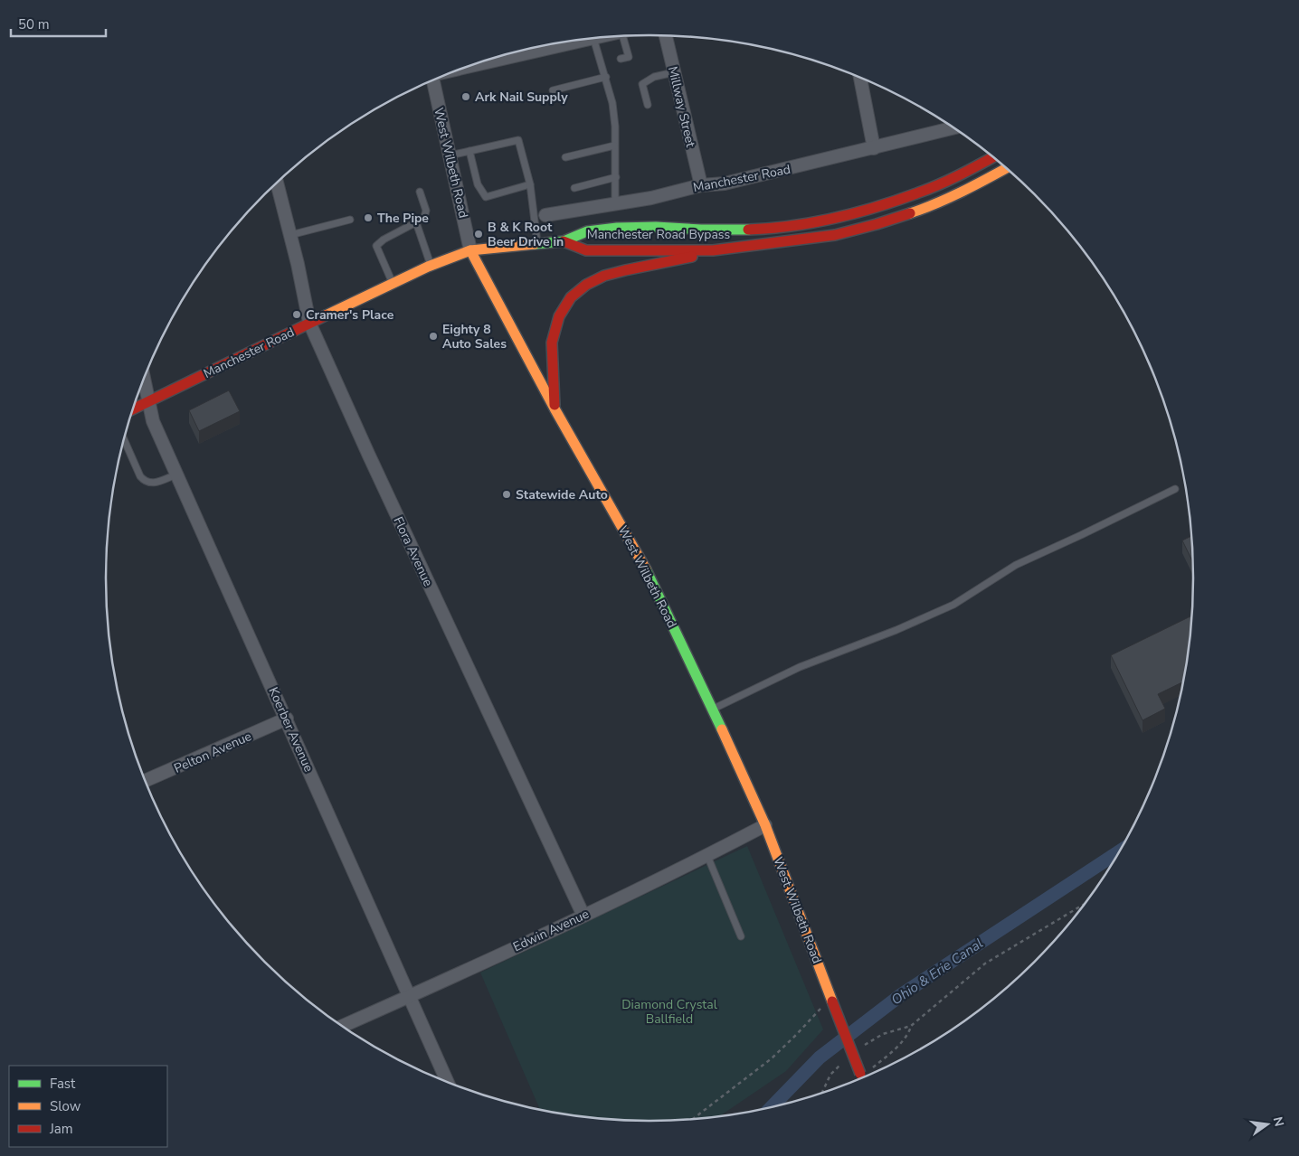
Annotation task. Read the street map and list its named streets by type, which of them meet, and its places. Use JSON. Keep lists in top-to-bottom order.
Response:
{
  "streets": {
    "main road": ["West Wilbeth Road", "Manchester Road", "Manchester Road Bypass"],
    "street": [
      "Millway Street",
      "Flora Avenue",
      "Koerber Avenue",
      "Pelton Avenue",
      "Edwin Avenue"
    ]
  },
  "crossings": [
    ["Millway Street", "Manchester Road"],
    ["West Wilbeth Road", "Manchester Road"],
    ["West Wilbeth Road", "Manchester Road Bypass"],
    ["West Wilbeth Road", "Edwin Avenue"],
    ["Manchester Road", "Manchester Road Bypass"],
    ["Manchester Road", "Flora Avenue"],
    ["Manchester Road", "Koerber Avenue"],
    ["Flora Avenue", "Edwin Avenue"],
    ["Koerber Avenue", "Pelton Avenue"],
    ["Koerber Avenue", "Edwin Avenue"]
  ],
  "water": ["Ohio & Erie Canal"],
  "parks": ["Diamond Crystal Ballfield"],
  "places": [
    "Ark Nail Supply",
    "The Pipe",
    "B & K Root Beer Drive in",
    "Cramer's Place",
    "Eighty 8 Auto Sales",
    "Statewide Auto"
  ],
  "legend": ["Fast", "Slow", "Jam"],
  "scale_bar": "50 m",
  "north": "right"
}
